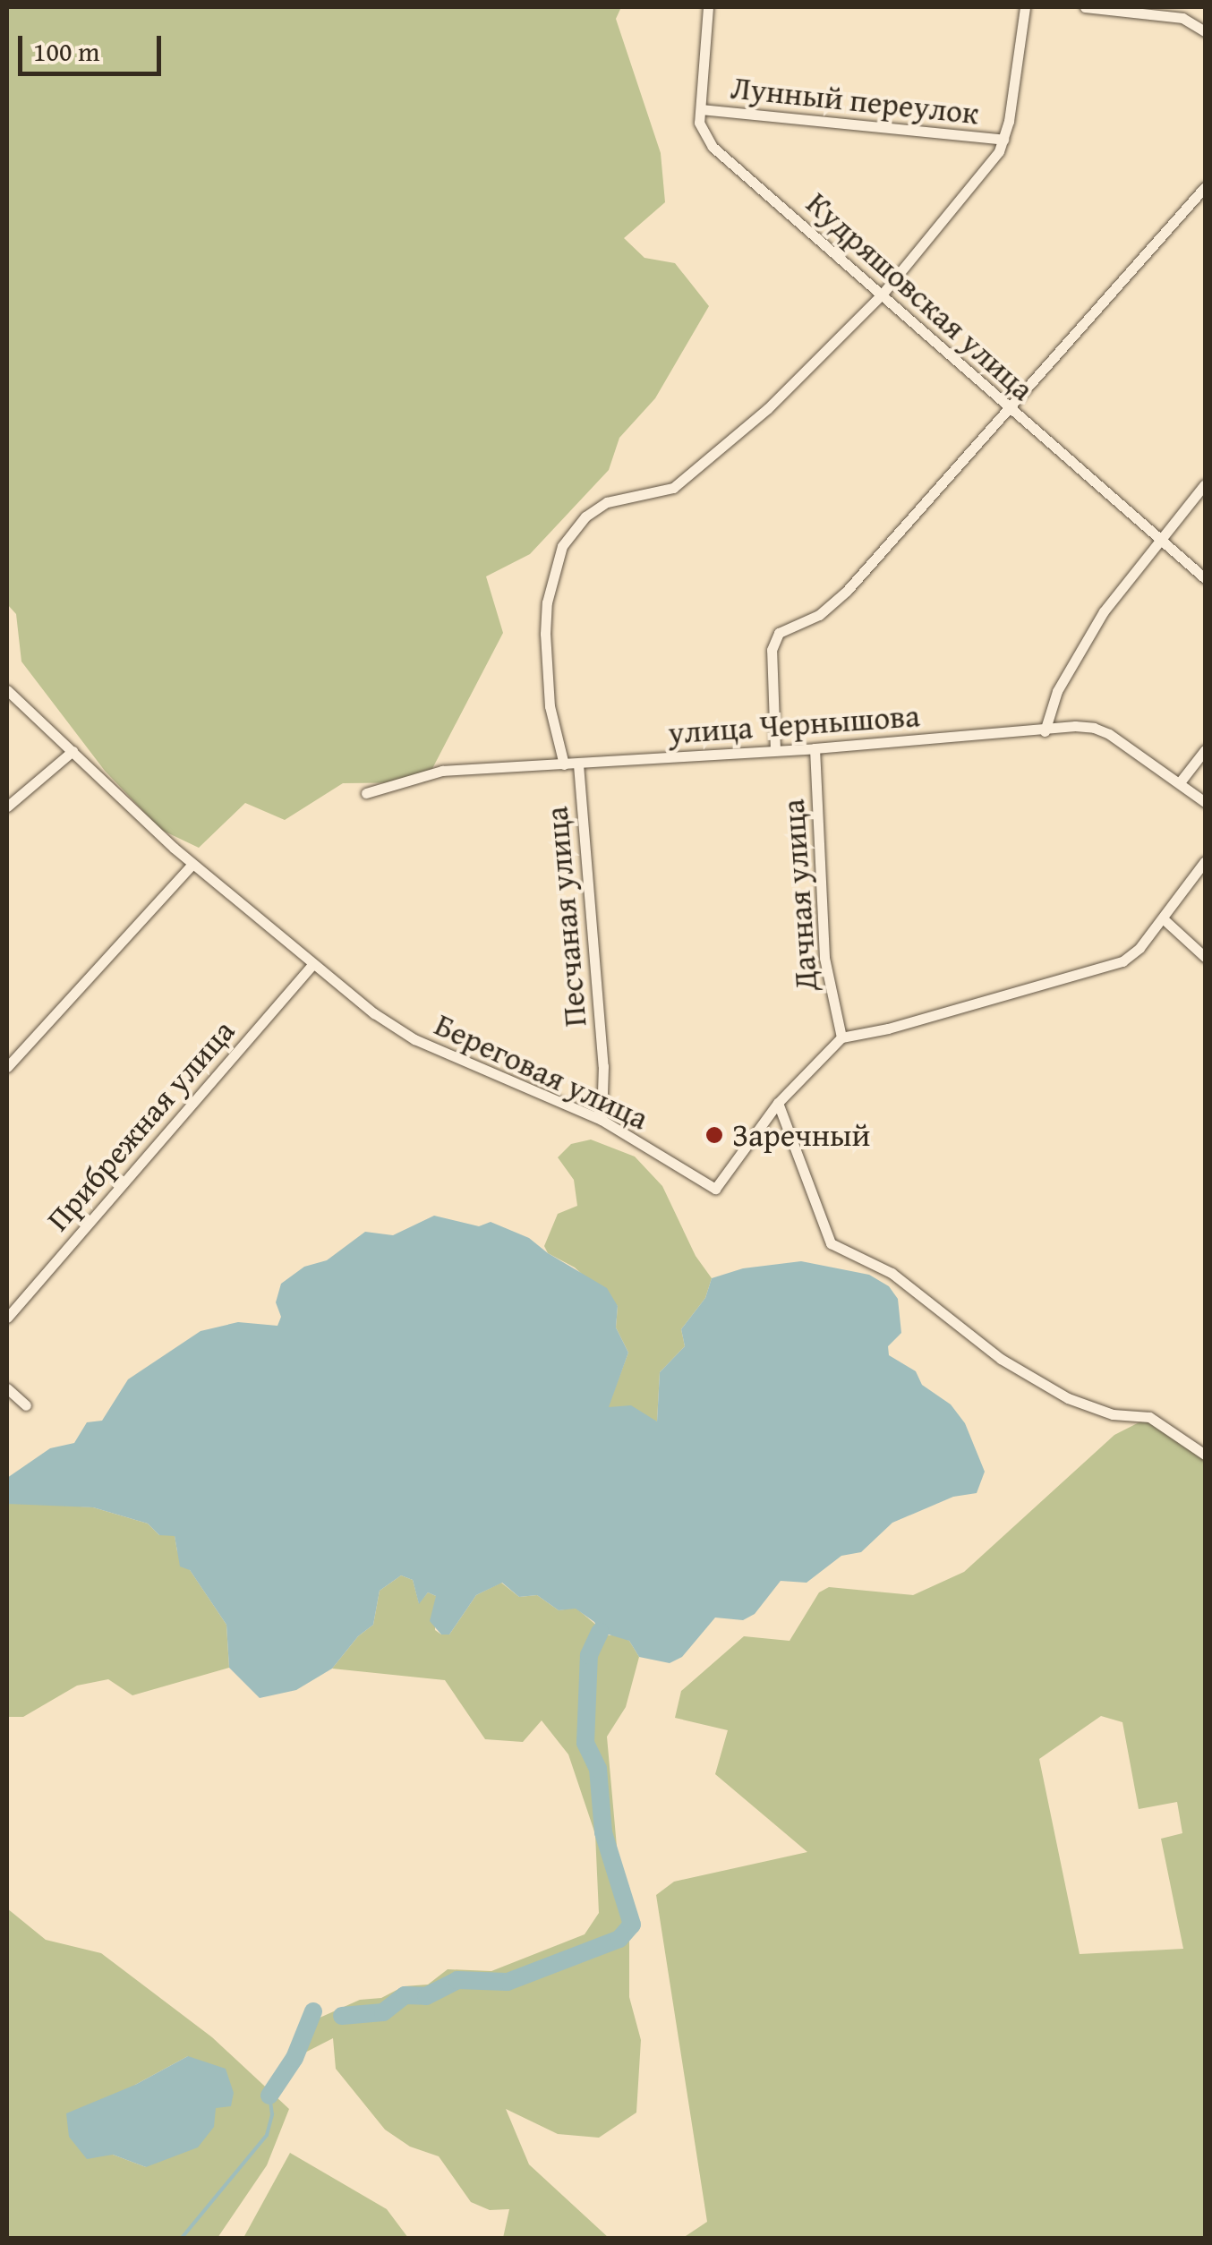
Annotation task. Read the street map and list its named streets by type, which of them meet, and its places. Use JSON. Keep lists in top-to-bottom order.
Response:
{
  "streets": {
    "street": [
      "Лунный переулок",
      "Кудряшовская улица",
      "улица Чернышова",
      "Дачная улица",
      "Песчаная улица",
      "Береговая улица",
      "Прибрежная улица"
    ]
  },
  "crossings": [
    ["Лунный переулок", "Кудряшовская улица"],
    ["улица Чернышова", "Дачная улица"],
    ["улица Чернышова", "Песчаная улица"],
    ["Дачная улица", "Береговая улица"],
    ["Песчаная улица", "Береговая улица"],
    ["Береговая улица", "Прибрежная улица"]
  ],
  "places": ["Заречный"],
  "scale_bar": "100 m"
}
